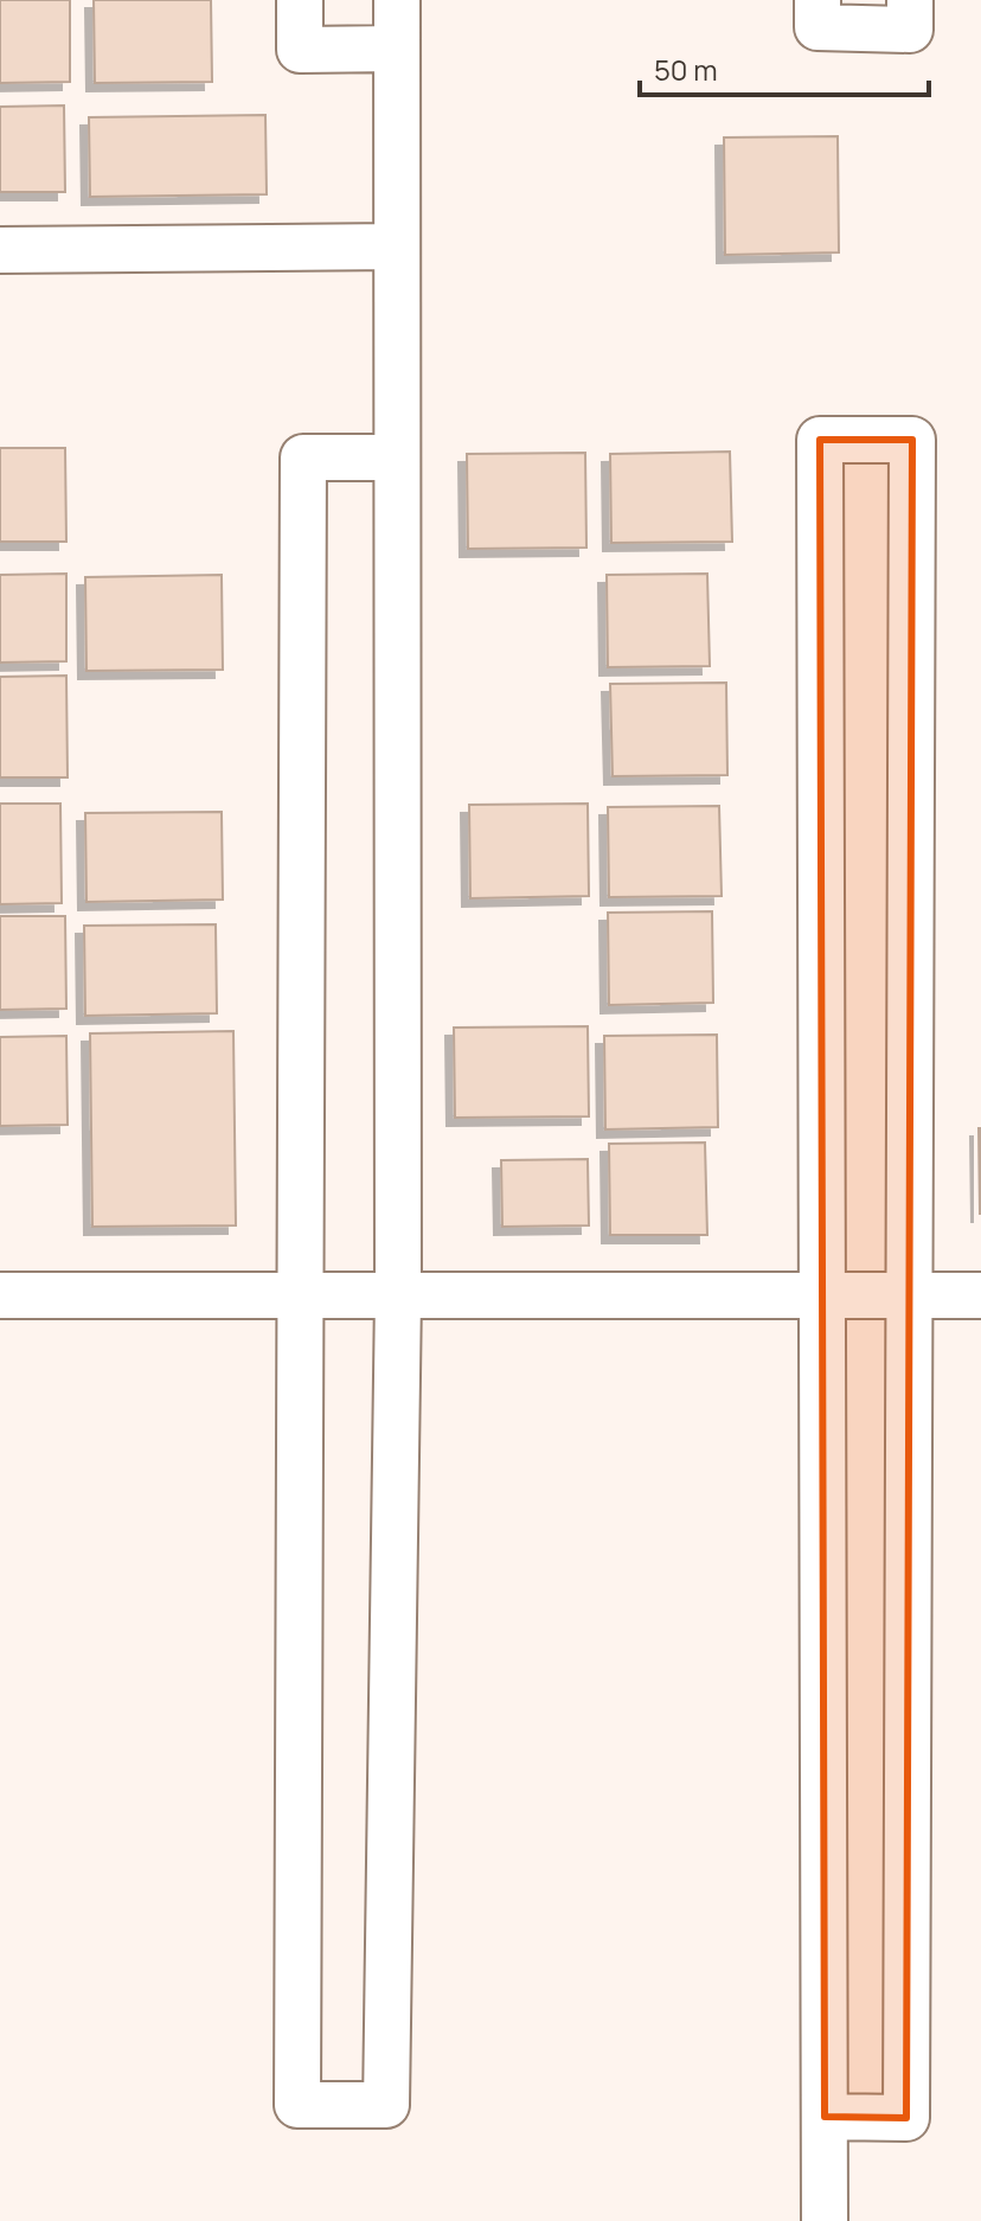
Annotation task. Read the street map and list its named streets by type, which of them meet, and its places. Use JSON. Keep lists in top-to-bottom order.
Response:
{
  "scale_bar": "50 m"
}
